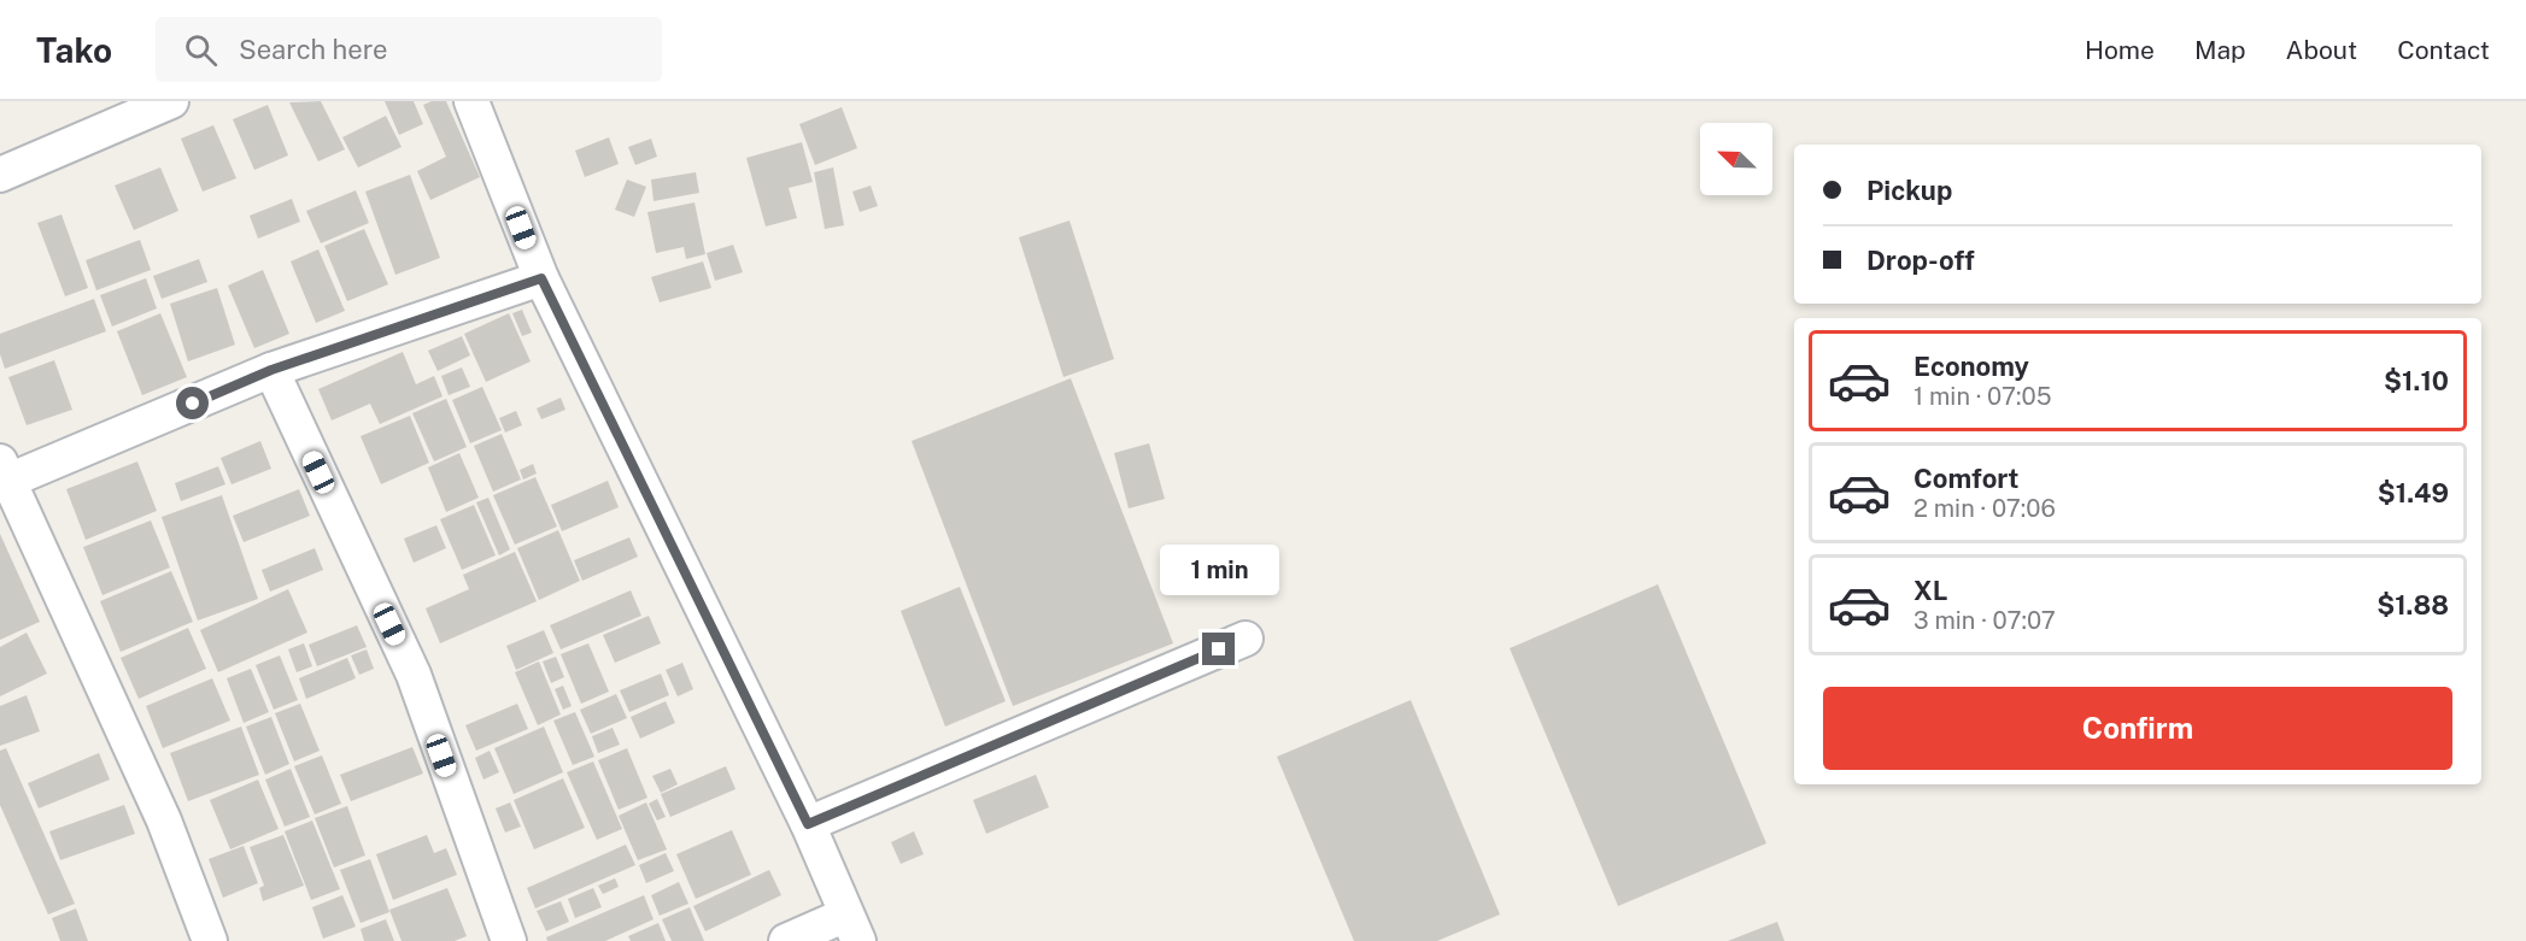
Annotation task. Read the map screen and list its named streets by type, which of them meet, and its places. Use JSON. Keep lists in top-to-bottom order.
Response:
{
  "north": "top left",
  "page": {
    "header": "Tako",
    "search": "Search here",
    "nav": [
      "Home",
      "Map",
      "About",
      "Contact"
    ],
    "banner": ["Pickup", "Drop-off"],
    "list": [
      {
        "name": "Economy",
        "note": "1 min · 07:05",
        "value": "$1.10"
      },
      {
        "name": "Comfort",
        "note": "2 min · 07:06",
        "value": "$1.49"
      },
      {
        "name": "XL",
        "note": "3 min · 07:07",
        "value": "$1.88"
      }
    ],
    "bubble": "1 min",
    "buttons": "Confirm"
  }
}
